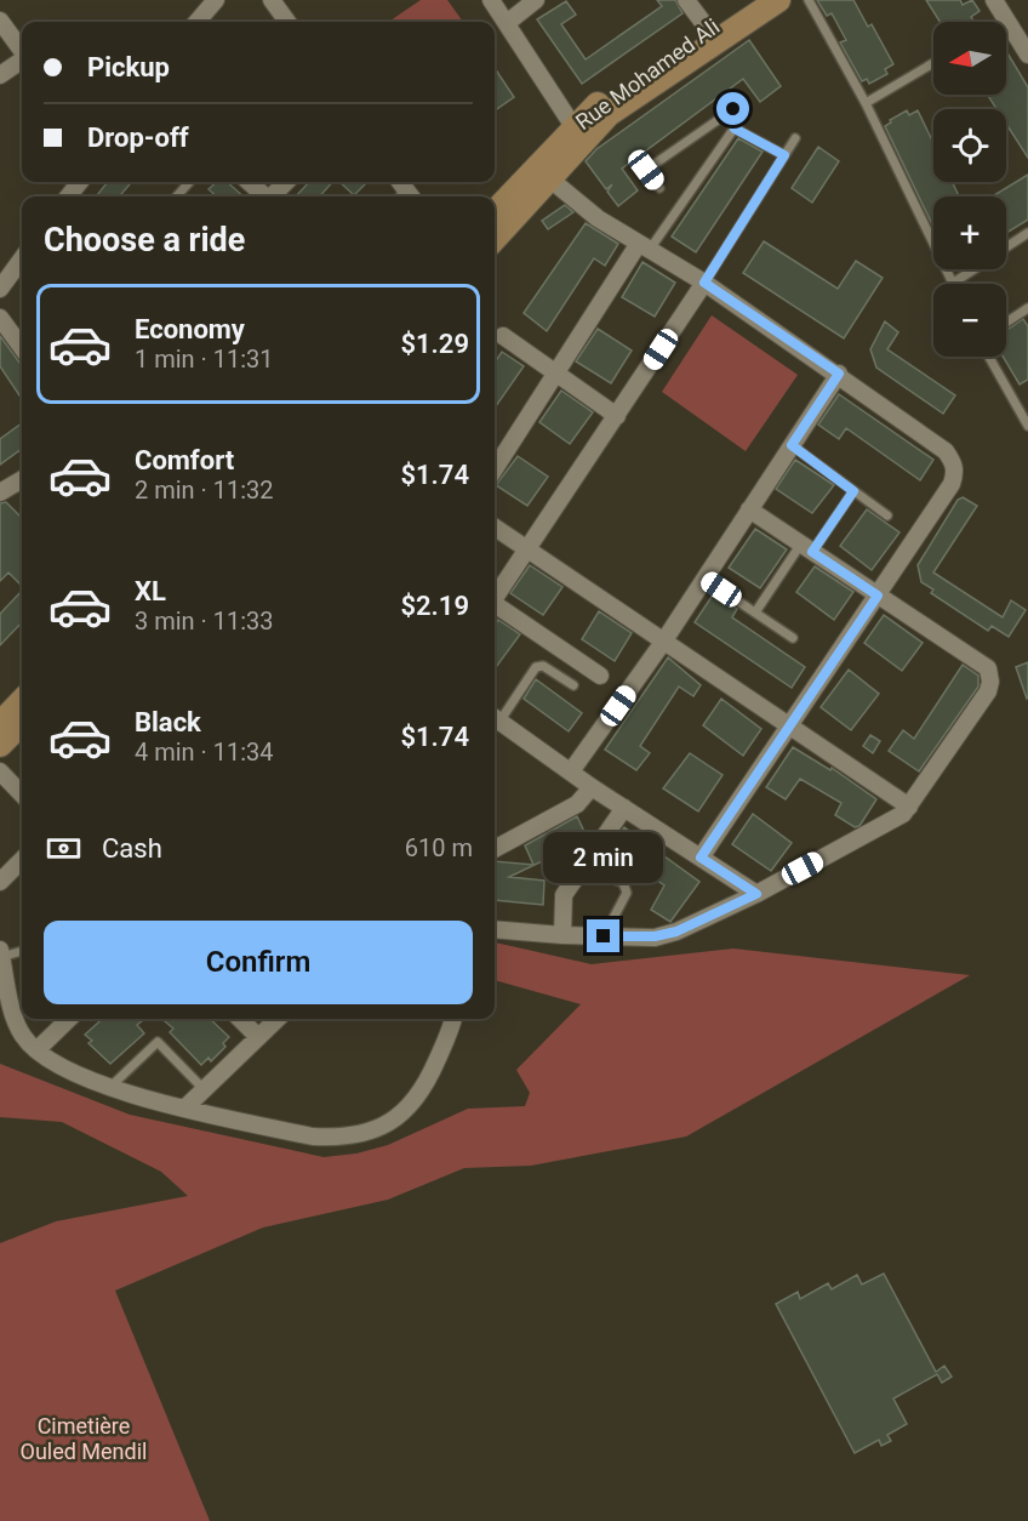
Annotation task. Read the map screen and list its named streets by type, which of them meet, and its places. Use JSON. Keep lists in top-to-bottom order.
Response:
{
  "streets": {
    "street": ["Rue Mohamed Ali"]
  },
  "parks": ["Cimetière Ouled Mendil"],
  "north": "left",
  "page": {
    "map_buttons": ["+", "−"],
    "banner": ["Pickup", "Drop-off"],
    "heading": "Choose a ride",
    "list": [
      {
        "name": "Economy",
        "note": "1 min · 11:31",
        "value": "$1.29"
      },
      {
        "name": "Comfort",
        "note": "2 min · 11:32",
        "value": "$1.74"
      },
      {
        "name": "XL",
        "note": "3 min · 11:33",
        "value": "$2.19"
      },
      {
        "name": "Black",
        "note": "4 min · 11:34",
        "value": "$1.74"
      }
    ],
    "pay": ["Cash", "610 m"],
    "bubble": "2 min",
    "buttons": "Confirm"
  }
}
